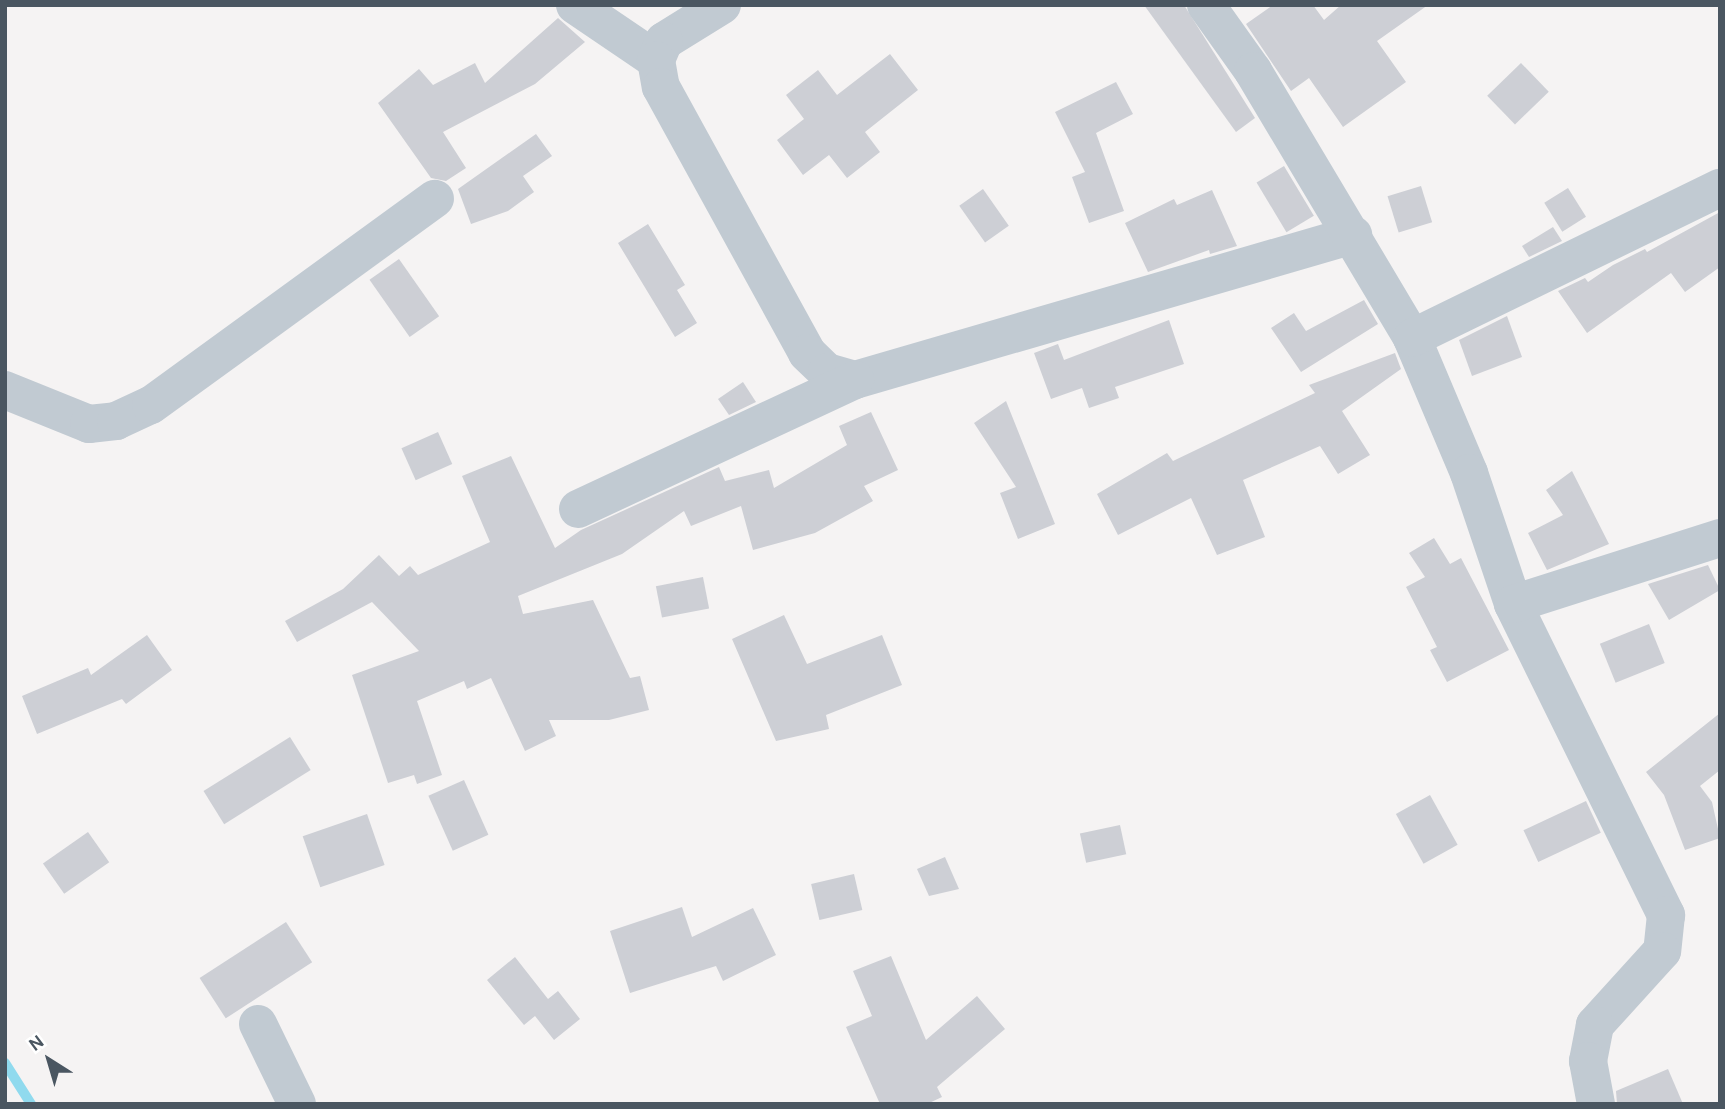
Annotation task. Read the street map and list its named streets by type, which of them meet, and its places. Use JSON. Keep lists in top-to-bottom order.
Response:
{
  "north": "top left"
}
